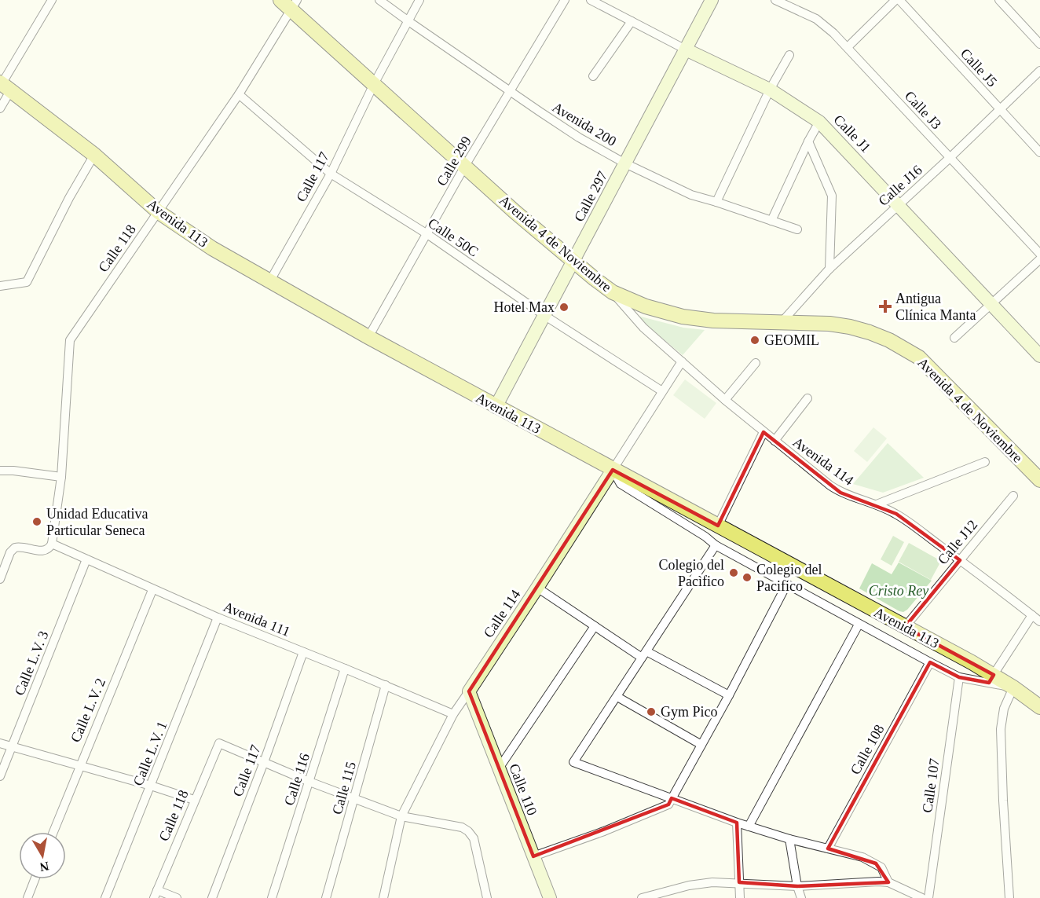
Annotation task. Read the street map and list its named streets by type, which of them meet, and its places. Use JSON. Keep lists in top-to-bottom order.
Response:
{
  "streets": {
    "main road": ["Avenida 113", "Avenida 4 de Noviembre"],
    "street": [
      "Calle J5",
      "Calle J3",
      "Avenida 200",
      "Calle J1",
      "Calle 299",
      "Calle 117",
      "Calle J16",
      "Calle 297",
      "Calle 50C",
      "Calle 118",
      "Avenida 114",
      "Calle J12",
      "Calle 114",
      "Avenida 111",
      "Calle L.V. 3",
      "Calle L.V. 2",
      "Calle 108",
      "Calle L.V. 1",
      "Calle 116",
      "Calle 107",
      "Calle 115",
      "Calle 110"
    ]
  },
  "crossings": [
    ["Calle J5", "Calle J16"],
    ["Calle J3", "Calle J16"],
    ["Avenida 200", "Calle 299"],
    ["Avenida 200", "Calle 117"],
    ["Avenida 200", "Calle 297"],
    ["Calle J1", "Calle J16"],
    ["Calle J1", "Calle 297"],
    ["Calle 299", "Avenida 113"],
    ["Calle 299", "Calle 50C"],
    ["Calle 299", "Avenida 4 de Noviembre"],
    ["Calle 117", "Avenida 113"],
    ["Calle 117", "Calle 50C"],
    ["Calle 117", "Avenida 4 de Noviembre"],
    ["Calle 117", "Calle 118"],
    ["Calle 117", "Avenida 111"],
    ["Calle J16", "Avenida 4 de Noviembre"],
    ["Calle 297", "Avenida 113"],
    ["Calle 297", "Calle 50C"],
    ["Calle 297", "Avenida 4 de Noviembre"],
    ["Avenida 113", "Calle 118"],
    ["Avenida 113", "Calle J12"],
    ["Avenida 113", "Calle 114"],
    ["Calle 50C", "Calle 118"],
    ["Calle 50C", "Calle 114"],
    ["Avenida 4 de Noviembre", "Calle 118"],
    ["Avenida 4 de Noviembre", "Avenida 114"],
    ["Calle 118", "Avenida 111"],
    ["Avenida 114", "Calle J12"],
    ["Avenida 114", "Calle 114"],
    ["Calle 114", "Avenida 111"],
    ["Calle 114", "Calle 110"],
    ["Avenida 111", "Calle L.V. 3"],
    ["Avenida 111", "Calle L.V. 2"],
    ["Avenida 111", "Calle L.V. 1"],
    ["Avenida 111", "Calle 116"],
    ["Avenida 111", "Calle 115"]
  ],
  "parks": ["Cristo Rey"],
  "places": {
    "health": ["Antigua Clínica Manta"],
    "other": [
      "Hotel Max",
      "GEOMIL",
      "Unidad Educativa Particular Seneca",
      "Colegio del Pacìfico",
      "Colegio del Pacifico",
      "Gym Pico"
    ]
  },
  "north": "bottom"
}
